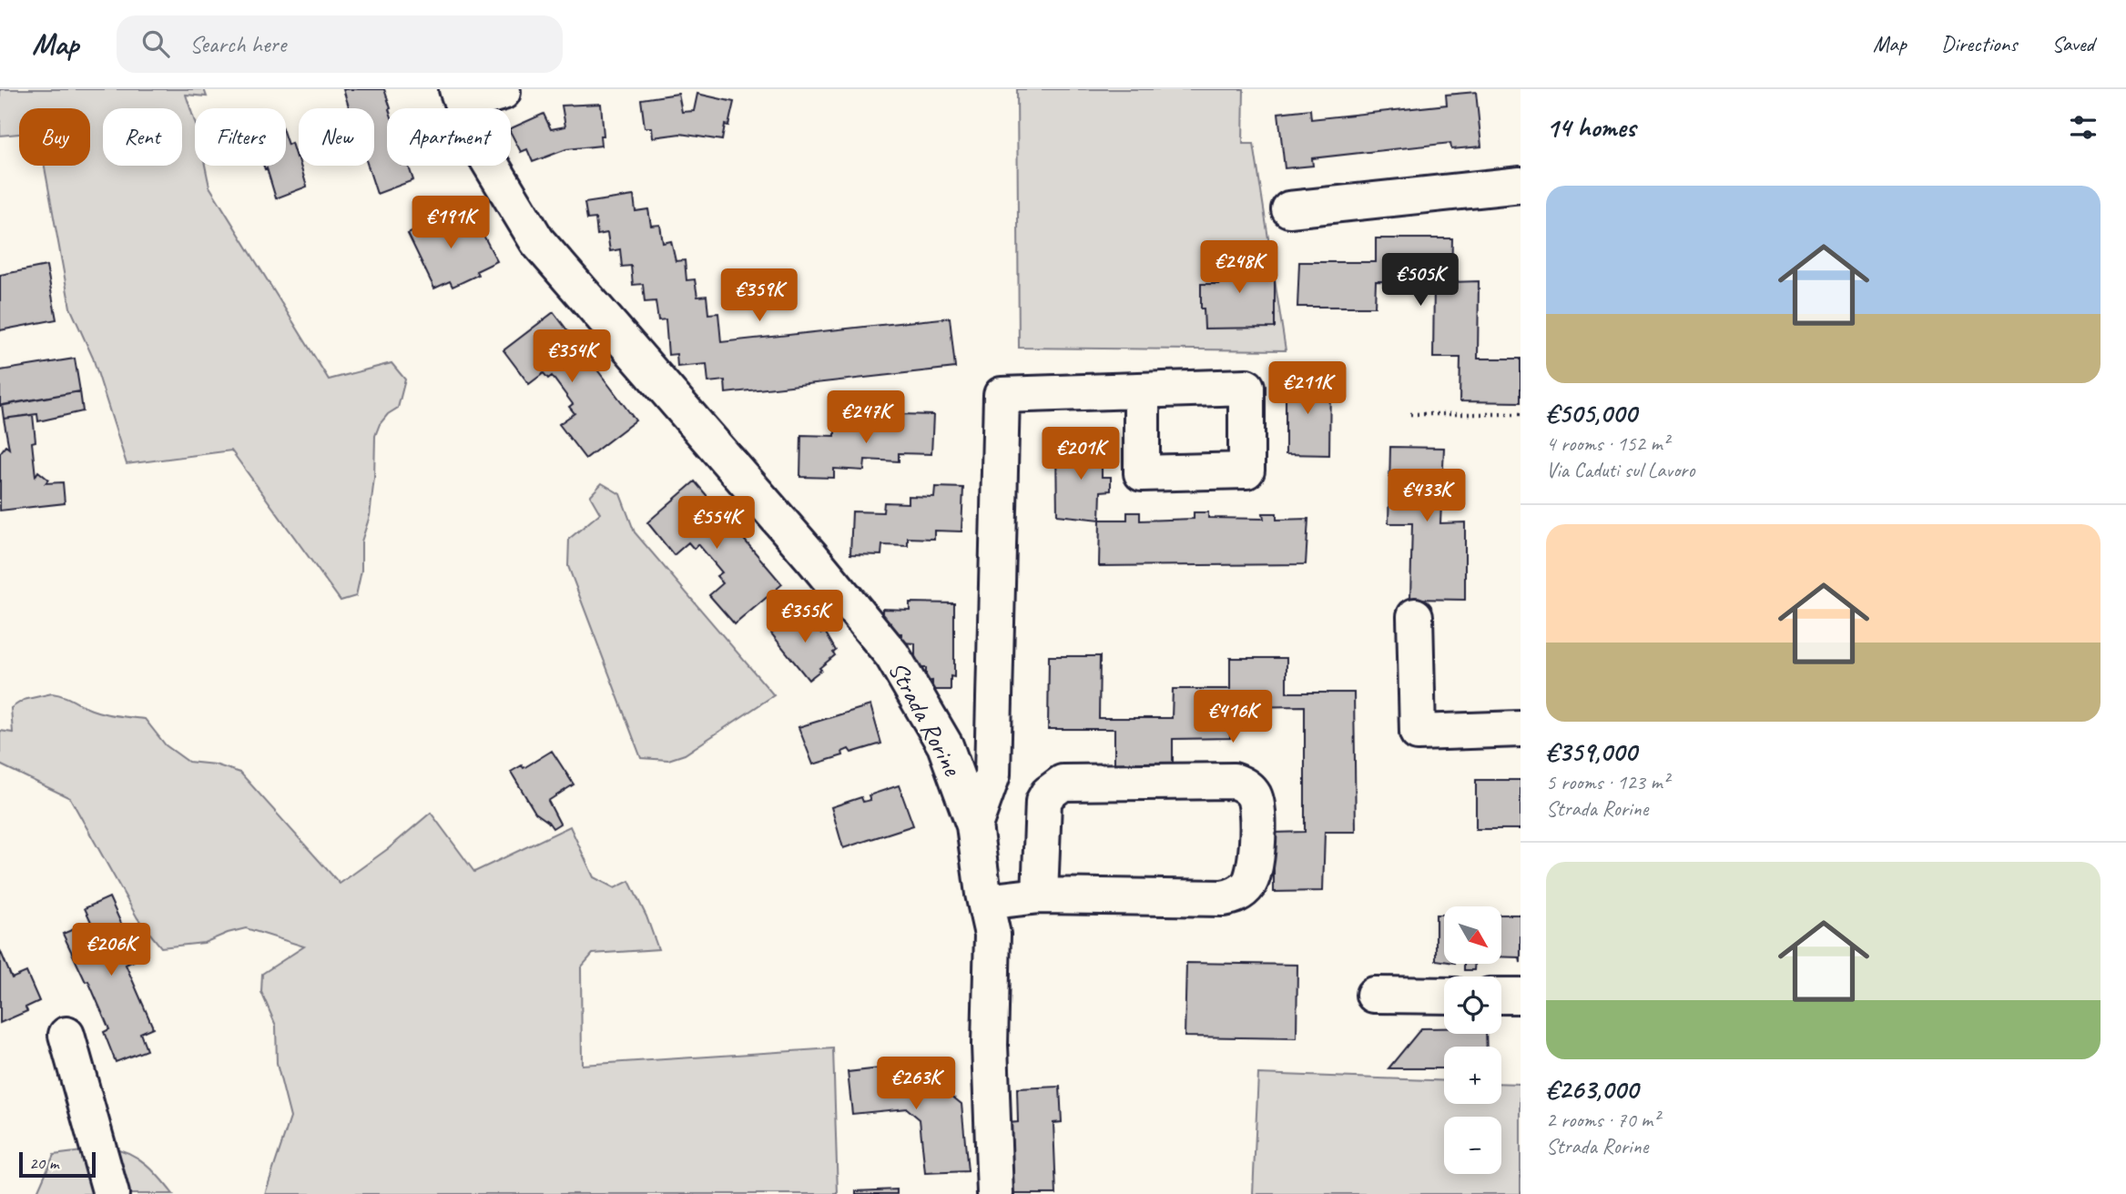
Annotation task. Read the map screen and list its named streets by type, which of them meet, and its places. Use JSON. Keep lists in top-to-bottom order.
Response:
{
  "streets": {
    "street": ["Strada Rorine"]
  },
  "scale_bar": "20 m",
  "north": "bottom right",
  "page": {
    "header": "Map",
    "search": "Search here",
    "nav": ["Map", "Directions", "Saved"],
    "heading": "14 homes",
    "chip": [
      "Buy",
      "Rent",
      "Filters",
      "New",
      "Apartment"
    ],
    "list": [
      {
        "name": "€505,000",
        "note": "4 rooms · 152 m² · Via Caduti sul Lavoro"
      },
      {
        "name": "€359,000",
        "note": "5 rooms · 123 m² · Strada Rorine"
      },
      {
        "name": "€263,000",
        "note": "2 rooms · 70 m² · Strada Rorine"
      }
    ],
    "price": [
      "€191K",
      "€248K",
      "€505K",
      "€359K",
      "€354K",
      "€211K",
      "€247K",
      "€201K",
      "€433K",
      "€554K",
      "€355K",
      "€416K",
      "€206K",
      "€263K"
    ],
    "map_buttons": ["+", "−"],
    "scale": "20 m"
  }
}
